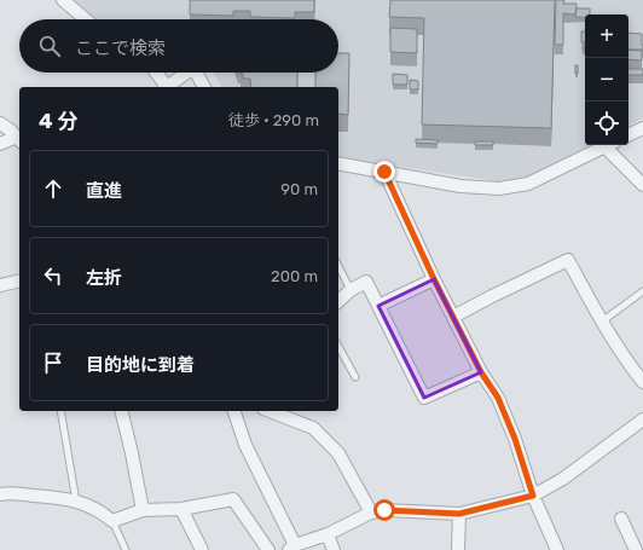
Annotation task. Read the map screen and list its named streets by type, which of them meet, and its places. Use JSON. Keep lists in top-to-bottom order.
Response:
{
  "page": {
    "map_buttons": ["+", "−"],
    "search": "ここで検索",
    "heading": ["4 分", "徒歩 · 290 m"],
    "list": [
      ["直進", "90 m"],
      ["左折", "200 m"],
      "目的地に到着"
    ]
  }
}
